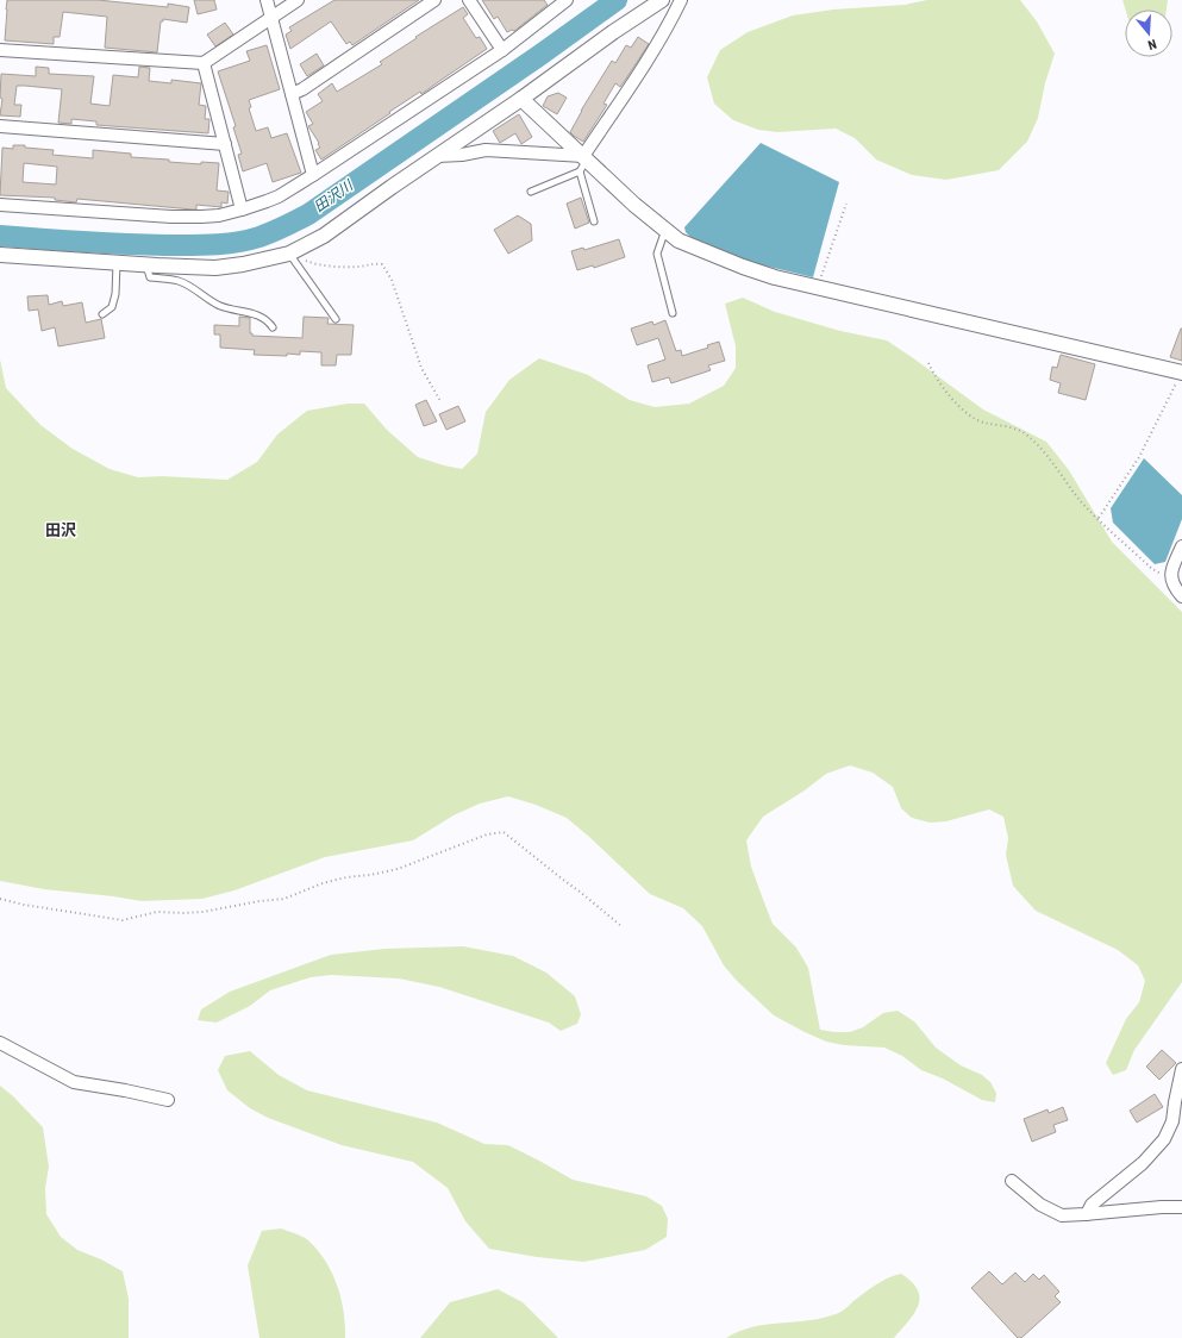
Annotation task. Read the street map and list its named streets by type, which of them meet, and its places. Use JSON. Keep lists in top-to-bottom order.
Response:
{
  "districts": ["田沢"],
  "water": ["田沢川"],
  "north": "bottom"
}
